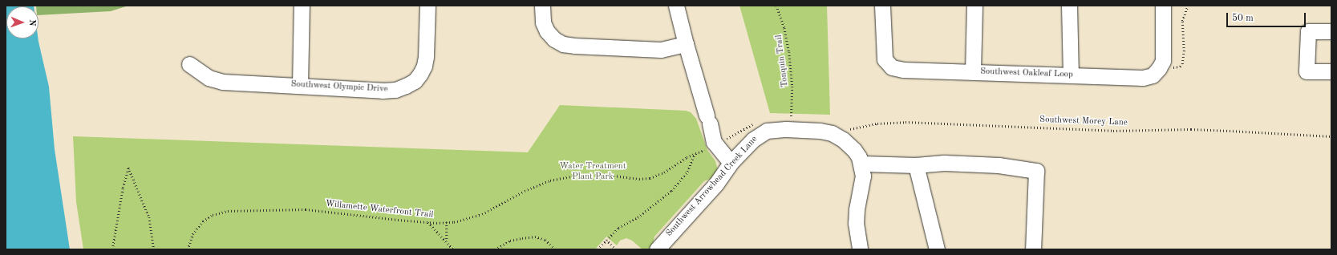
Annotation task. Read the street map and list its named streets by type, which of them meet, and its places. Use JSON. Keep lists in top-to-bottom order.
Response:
{
  "streets": {
    "street": ["Southwest Oakleaf Loop", "Southwest Olympic Drive", "Southwest Arrowhead Creek Lane"],
    "path": ["Tonquin Trail", "Southwest Morey Lane", "Willamette Waterfront Trail"]
  },
  "crossings": [
    ["Southwest Morey Lane", "Southwest Arrowhead Creek Lane"]
  ],
  "parks": ["Water Treatment Plant Park"],
  "scale_bar": "50 m",
  "north": "right"
}
